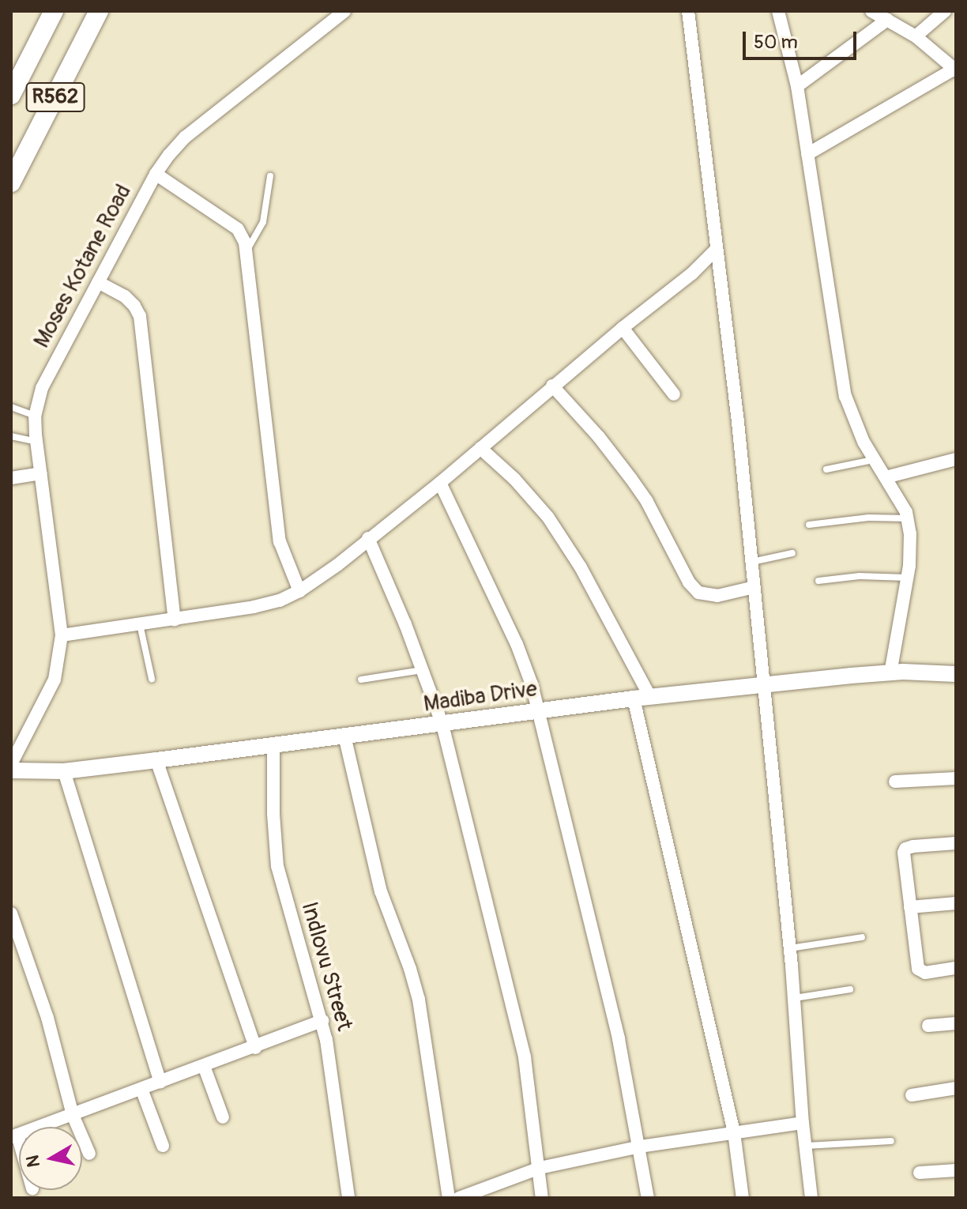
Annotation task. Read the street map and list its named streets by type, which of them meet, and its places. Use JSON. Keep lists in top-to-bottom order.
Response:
{
  "streets": {
    "main road": ["R562"],
    "street": ["Moses Kotane Road", "Madiba Drive", "Indlovu Street"]
  },
  "crossings": [
    ["Madiba Drive", "Indlovu Street"]
  ],
  "scale_bar": "50 m",
  "north": "left"
}
